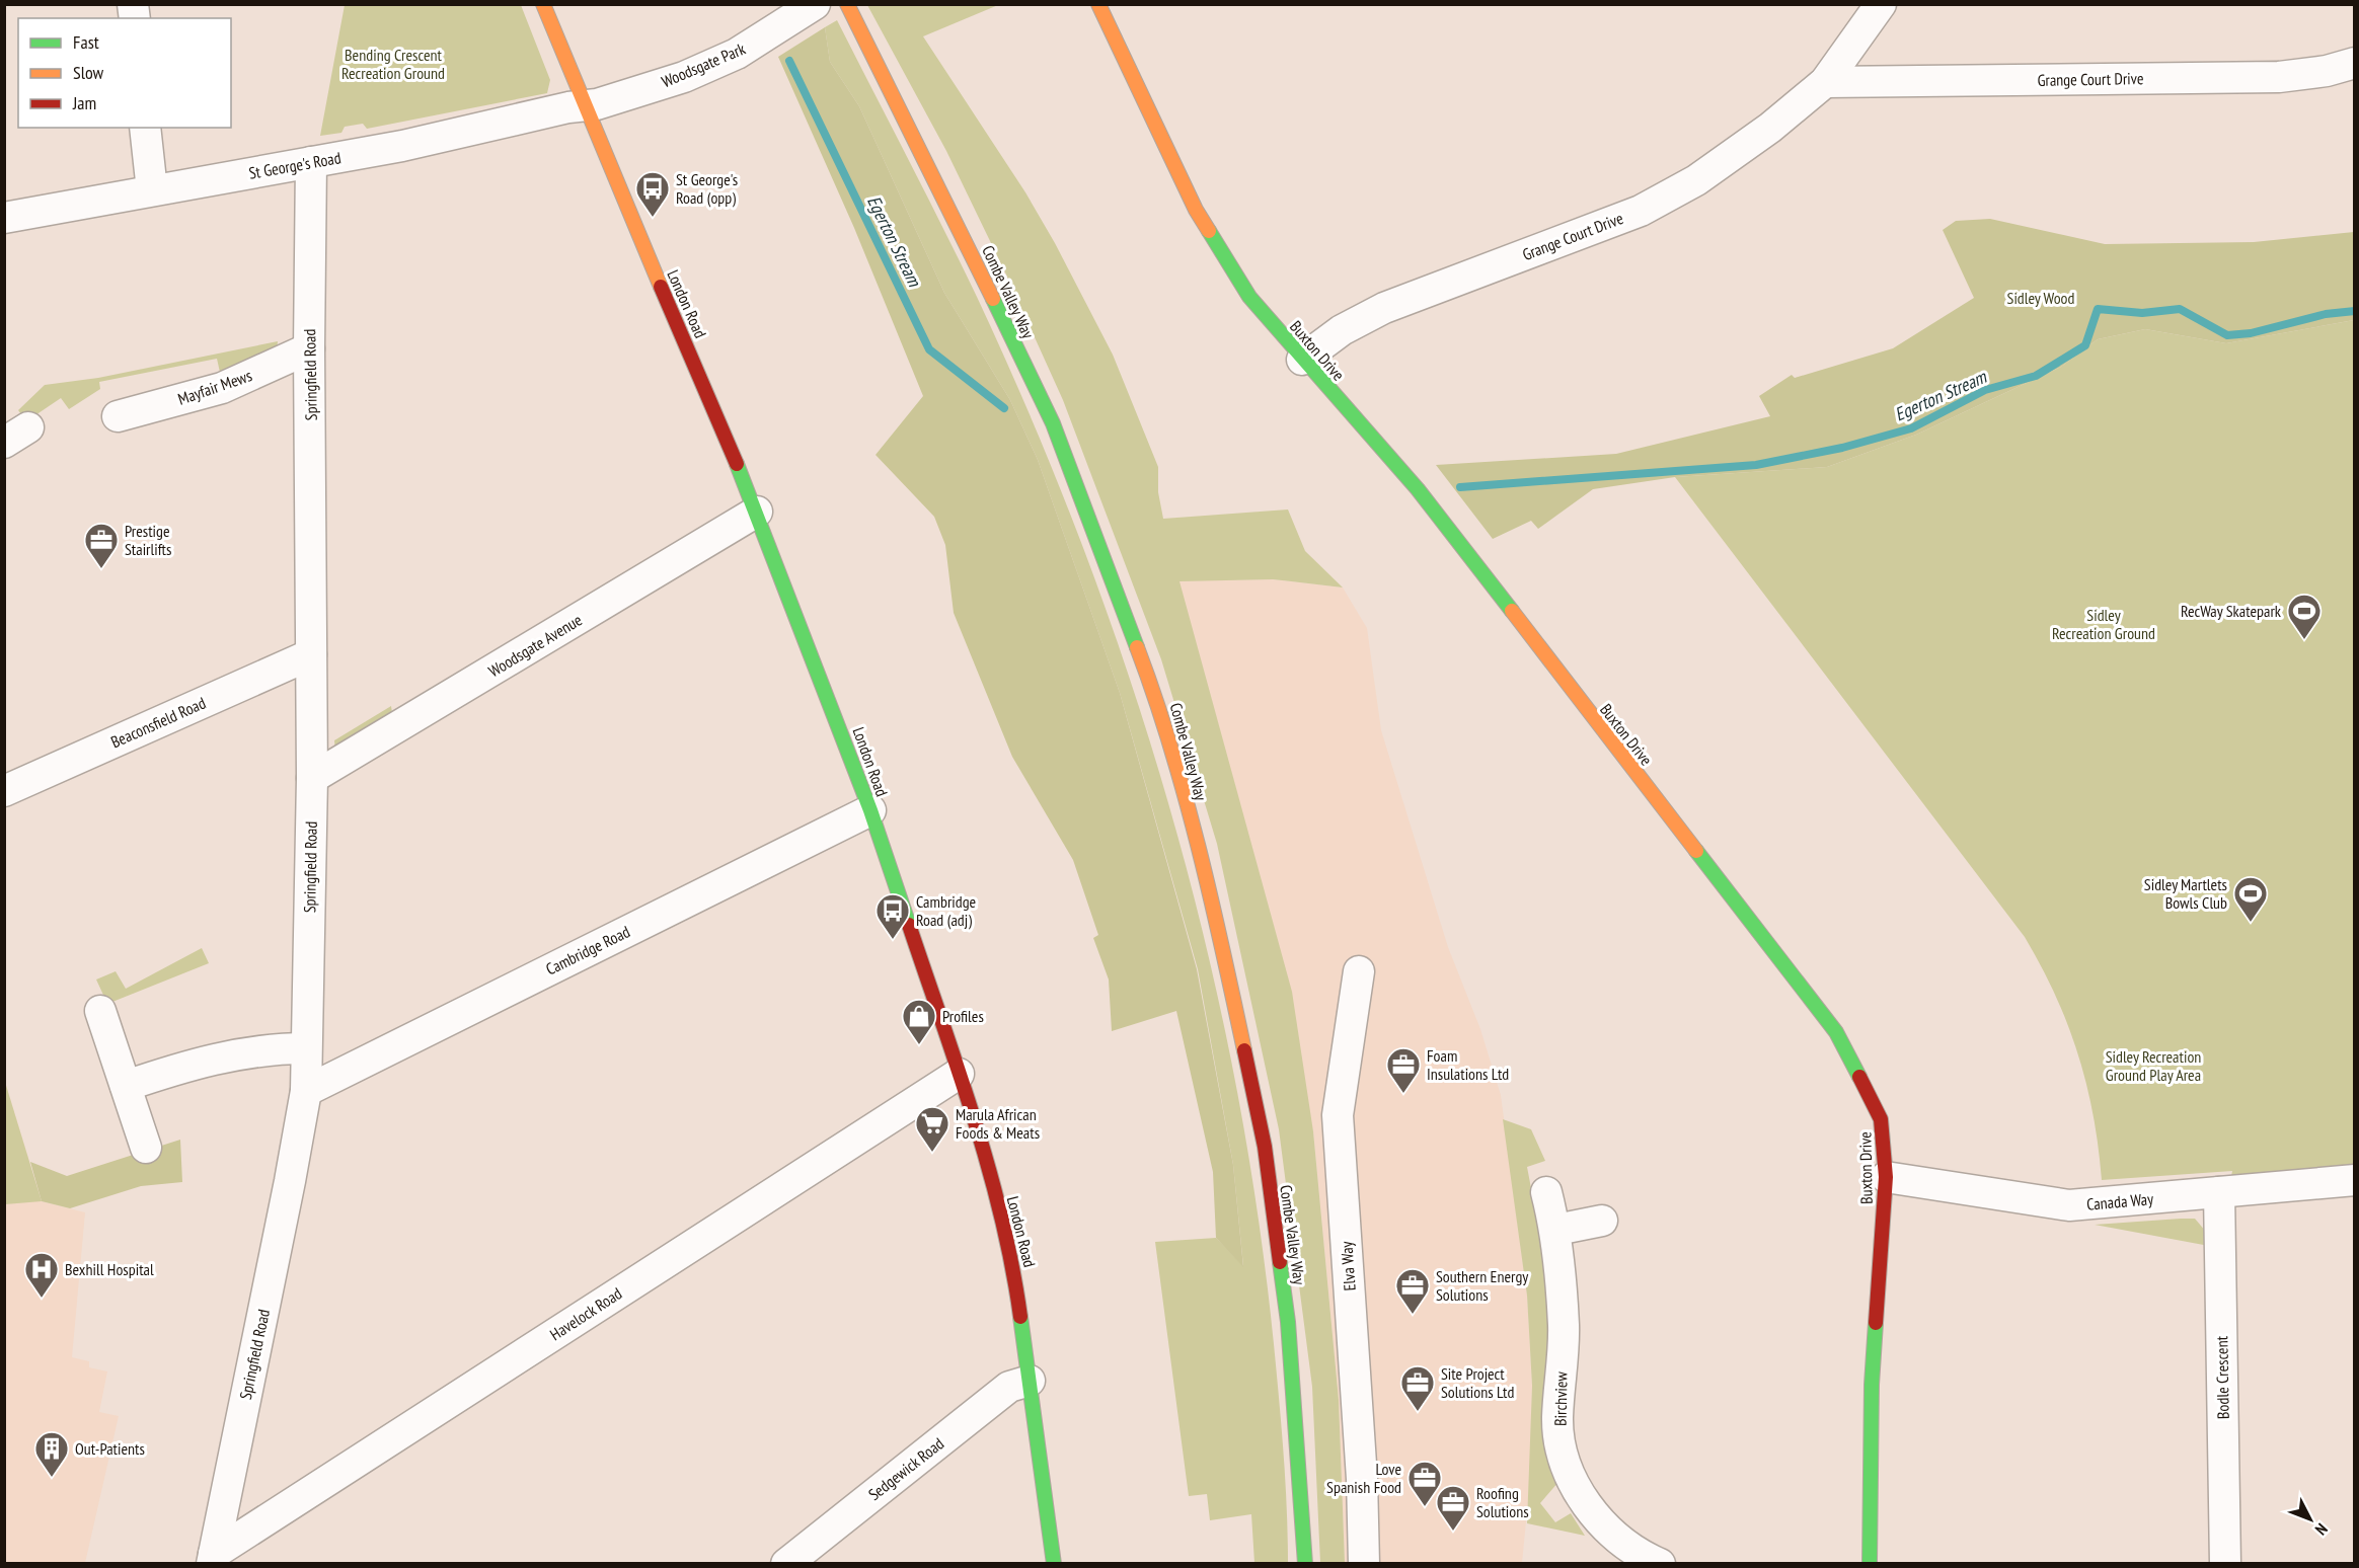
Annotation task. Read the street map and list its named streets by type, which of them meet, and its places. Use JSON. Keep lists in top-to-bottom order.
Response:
{
  "streets": {
    "main road": ["Combe Valley Way", "London Road", "Buxton Drive"],
    "street": [
      "Woodsgate Park",
      "Grange Court Drive",
      "St George's Road",
      "Springfield Road",
      "Mayfair Mews",
      "Woodsgate Avenue",
      "Beaconsfield Road",
      "Cambridge Road",
      "Canada Way",
      "Elva Way",
      "Havelock Road",
      "Bodle Crescent",
      "Birchview",
      "Sedgewick Road"
    ]
  },
  "crossings": [
    ["Woodsgate Park", "St George's Road"],
    ["Woodsgate Park", "London Road"],
    ["Grange Court Drive", "Buxton Drive"],
    ["St George's Road", "London Road"],
    ["St George's Road", "Springfield Road"],
    ["London Road", "Woodsgate Avenue"],
    ["London Road", "Cambridge Road"],
    ["London Road", "Havelock Road"],
    ["London Road", "Sedgewick Road"],
    ["Buxton Drive", "Canada Way"],
    ["Springfield Road", "Mayfair Mews"],
    ["Springfield Road", "Woodsgate Avenue"],
    ["Springfield Road", "Beaconsfield Road"],
    ["Springfield Road", "Cambridge Road"],
    ["Springfield Road", "Havelock Road"],
    ["Canada Way", "Bodle Crescent"]
  ],
  "water": ["Egerton Stream"],
  "parks": [
    "Bending Crescent Recreation Ground",
    "Sidley Wood",
    "Sidley Recreation Ground",
    "Sidley Recreation Ground Play Area"
  ],
  "places": {
    "bus stop": ["St George's Road (opp)", "Cambridge Road (adj)"],
    "office": [
      "Prestige Stairlifts",
      "Foam Insulations Ltd",
      "Southern Energy Solutions",
      "Site Project Solutions Ltd",
      "Love Spanish Food",
      "Roofing Solutions"
    ],
    "sports": ["RecWay Skatepark", "Sidley Martlets Bowls Club"],
    "shop": ["Profiles"],
    "supermarket": ["Marula African Foods & Meats"],
    "hospital": ["Bexhill Hospital"],
    "building": ["Out-Patients"]
  },
  "legend": ["Fast", "Slow", "Jam"],
  "north": "bottom right"
}
